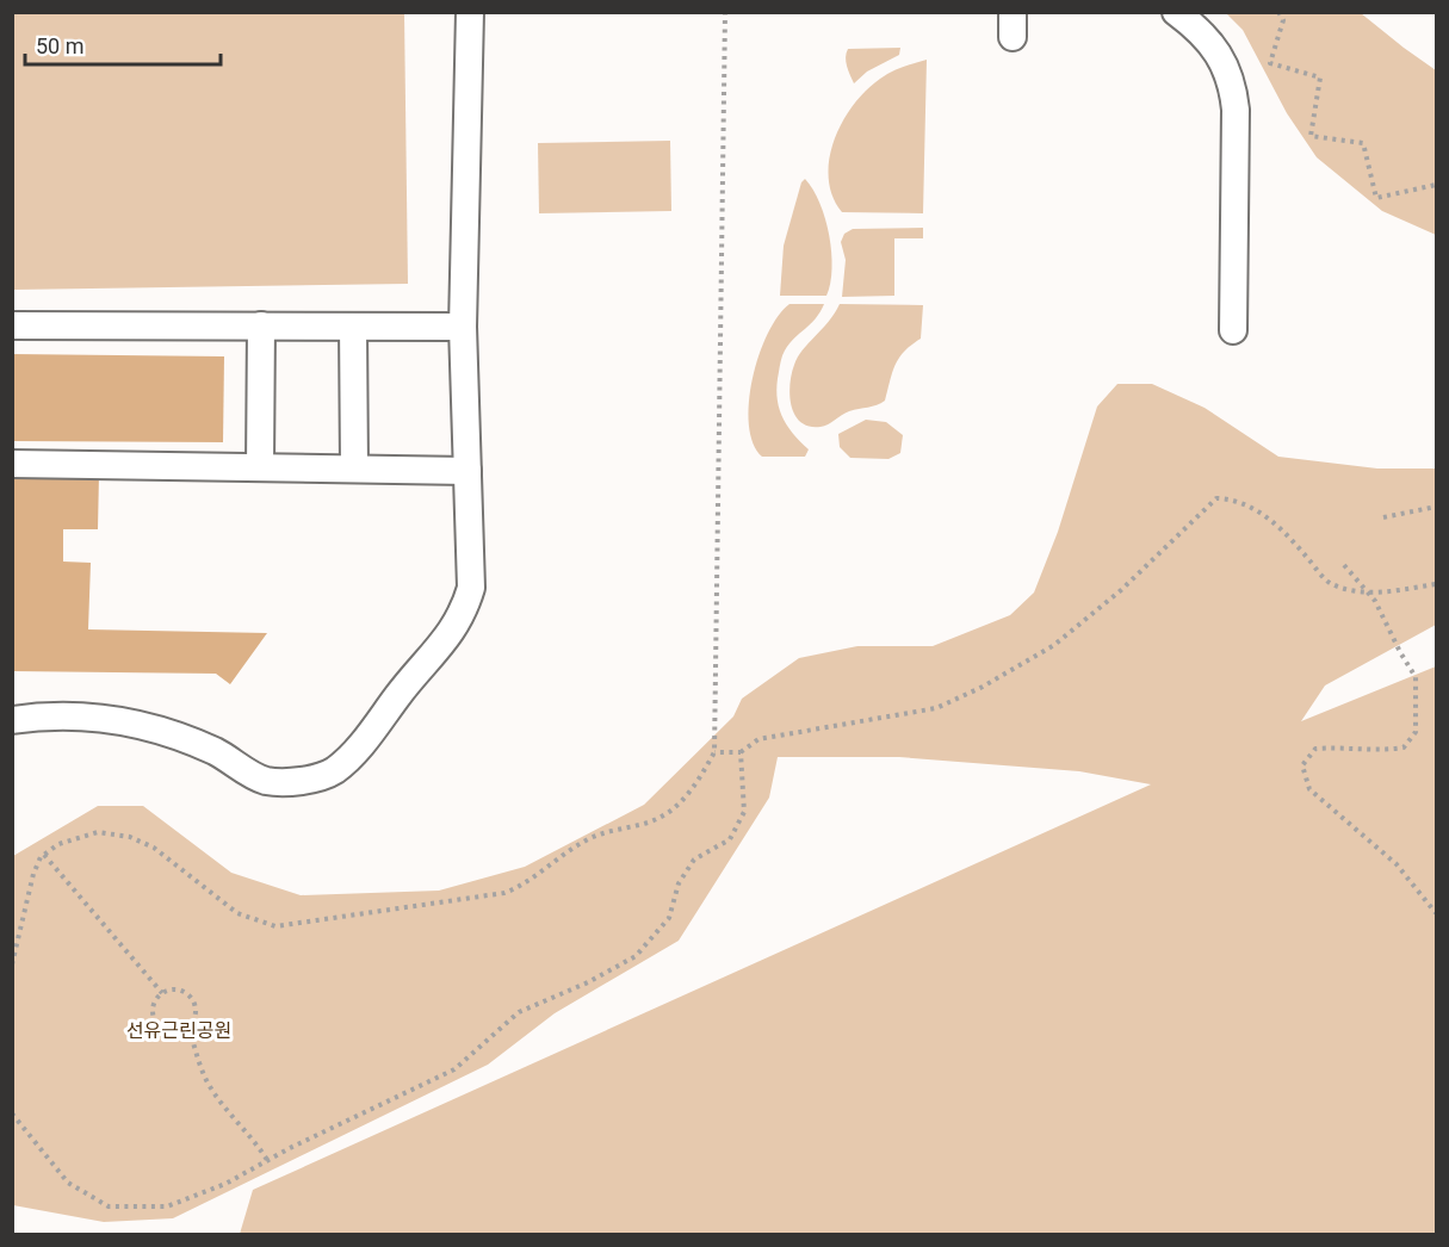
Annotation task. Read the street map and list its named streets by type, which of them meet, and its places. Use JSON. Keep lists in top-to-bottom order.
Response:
{
  "parks": ["선유근린공원"],
  "scale_bar": "50 m"
}
